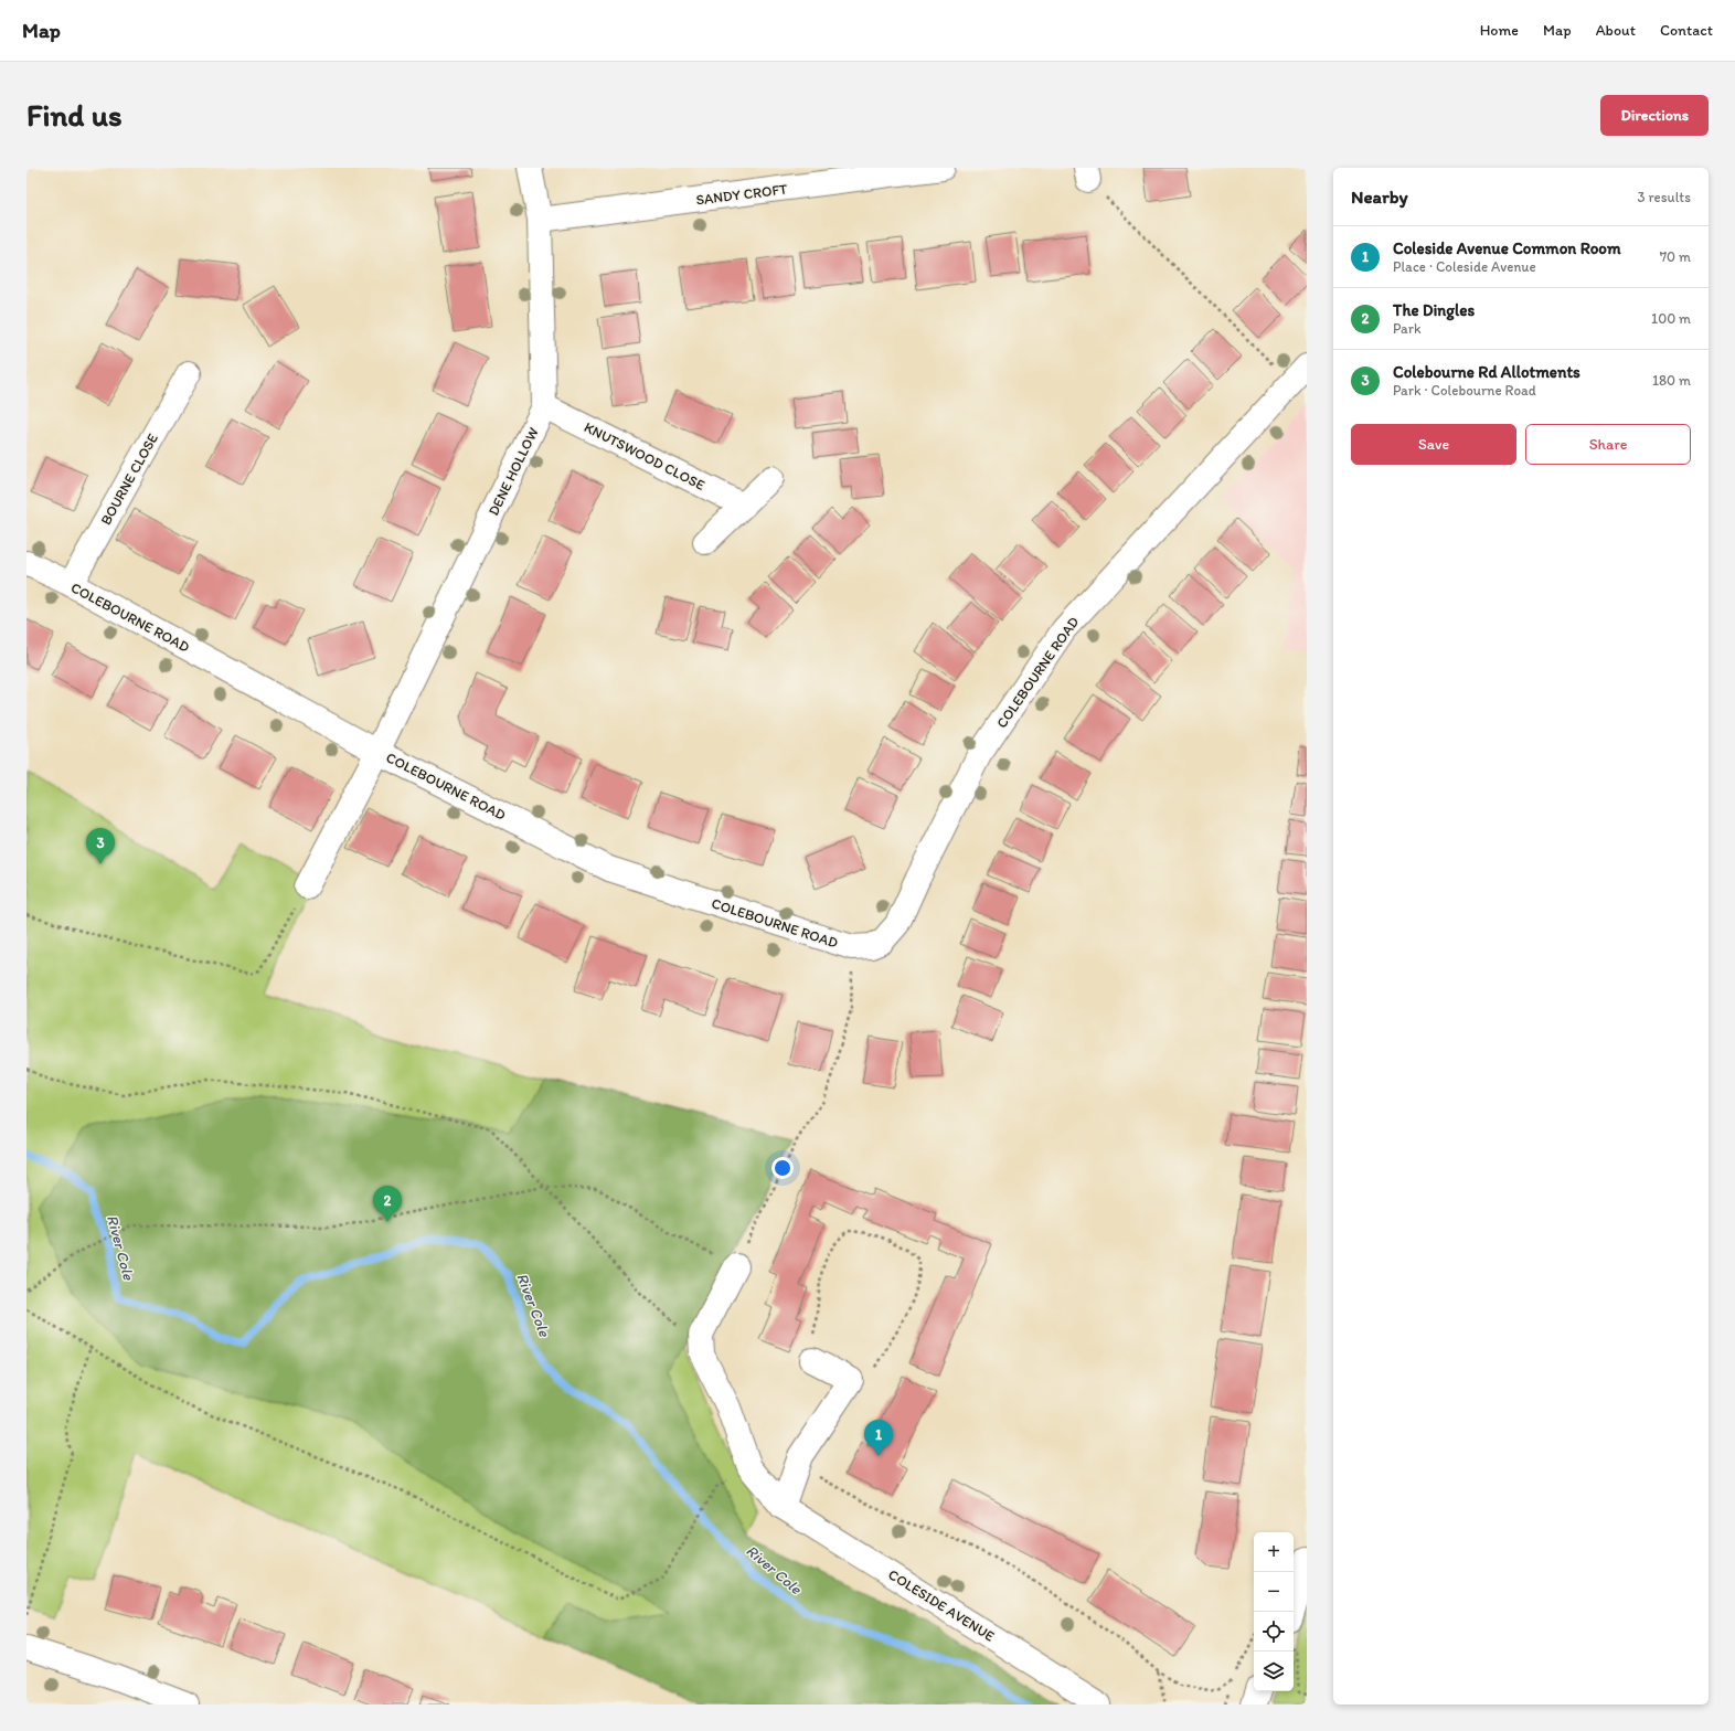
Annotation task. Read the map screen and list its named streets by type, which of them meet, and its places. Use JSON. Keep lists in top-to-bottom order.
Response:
{
  "streets": {
    "street": [
      "SANDY CROFT",
      "KNUTSWOOD CLOSE",
      "DENE HOLLOW",
      "BOURNE CLOSE",
      "COLEBOURNE ROAD",
      "COLESIDE AVENUE"
    ]
  },
  "crossings": [
    ["SANDY CROFT", "DENE HOLLOW"],
    ["KNUTSWOOD CLOSE", "DENE HOLLOW"],
    ["DENE HOLLOW", "COLEBOURNE ROAD"],
    ["BOURNE CLOSE", "COLEBOURNE ROAD"]
  ],
  "water": ["River Cole"],
  "page": {
    "header": "Map",
    "nav": [
      "Home",
      "Map",
      "About",
      "Contact"
    ],
    "buttons": [
      "Directions",
      ["Save", "Share"]
    ],
    "title": "Find us",
    "heading": ["Nearby", "3 results"],
    "list": [
      {
        "mark": "1",
        "name": "Coleside Avenue Common Room",
        "note": "Place · Coleside Avenue",
        "value": "70 m"
      },
      {
        "mark": "2",
        "name": "The Dingles",
        "note": "Park",
        "value": "100 m"
      },
      {
        "mark": "3",
        "name": "Colebourne Rd Allotments",
        "note": "Park · Colebourne Road",
        "value": "180 m"
      }
    ],
    "pins": ["3", "2", "1"],
    "map_buttons": ["+", "−"]
  }
}
